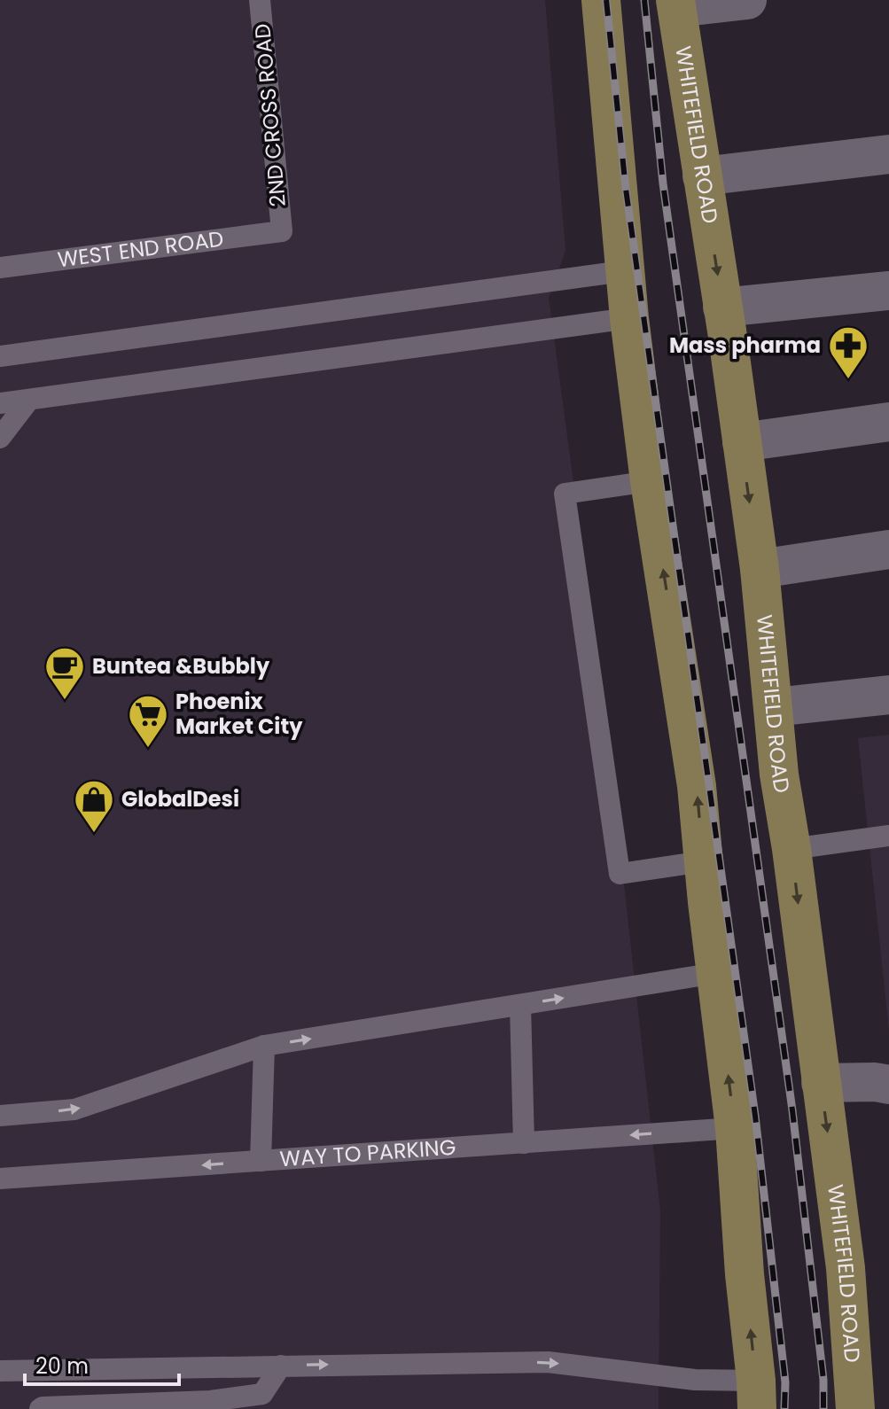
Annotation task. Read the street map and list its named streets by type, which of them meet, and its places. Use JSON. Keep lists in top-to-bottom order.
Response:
{
  "streets": {
    "main road": ["WHITEFIELD ROAD"],
    "lane": ["2ND CROSS ROAD", "WEST END ROAD", "WAY TO PARKING"]
  },
  "crossings": [
    ["2ND CROSS ROAD", "WEST END ROAD"]
  ],
  "places": {
    "pharmacy": ["Mass pharma"],
    "cafe": ["Buntea &Bubbly"],
    "supermarket": ["Phoenix Market City"],
    "shop": ["GlobalDesi"]
  },
  "scale_bar": "20 m"
}
